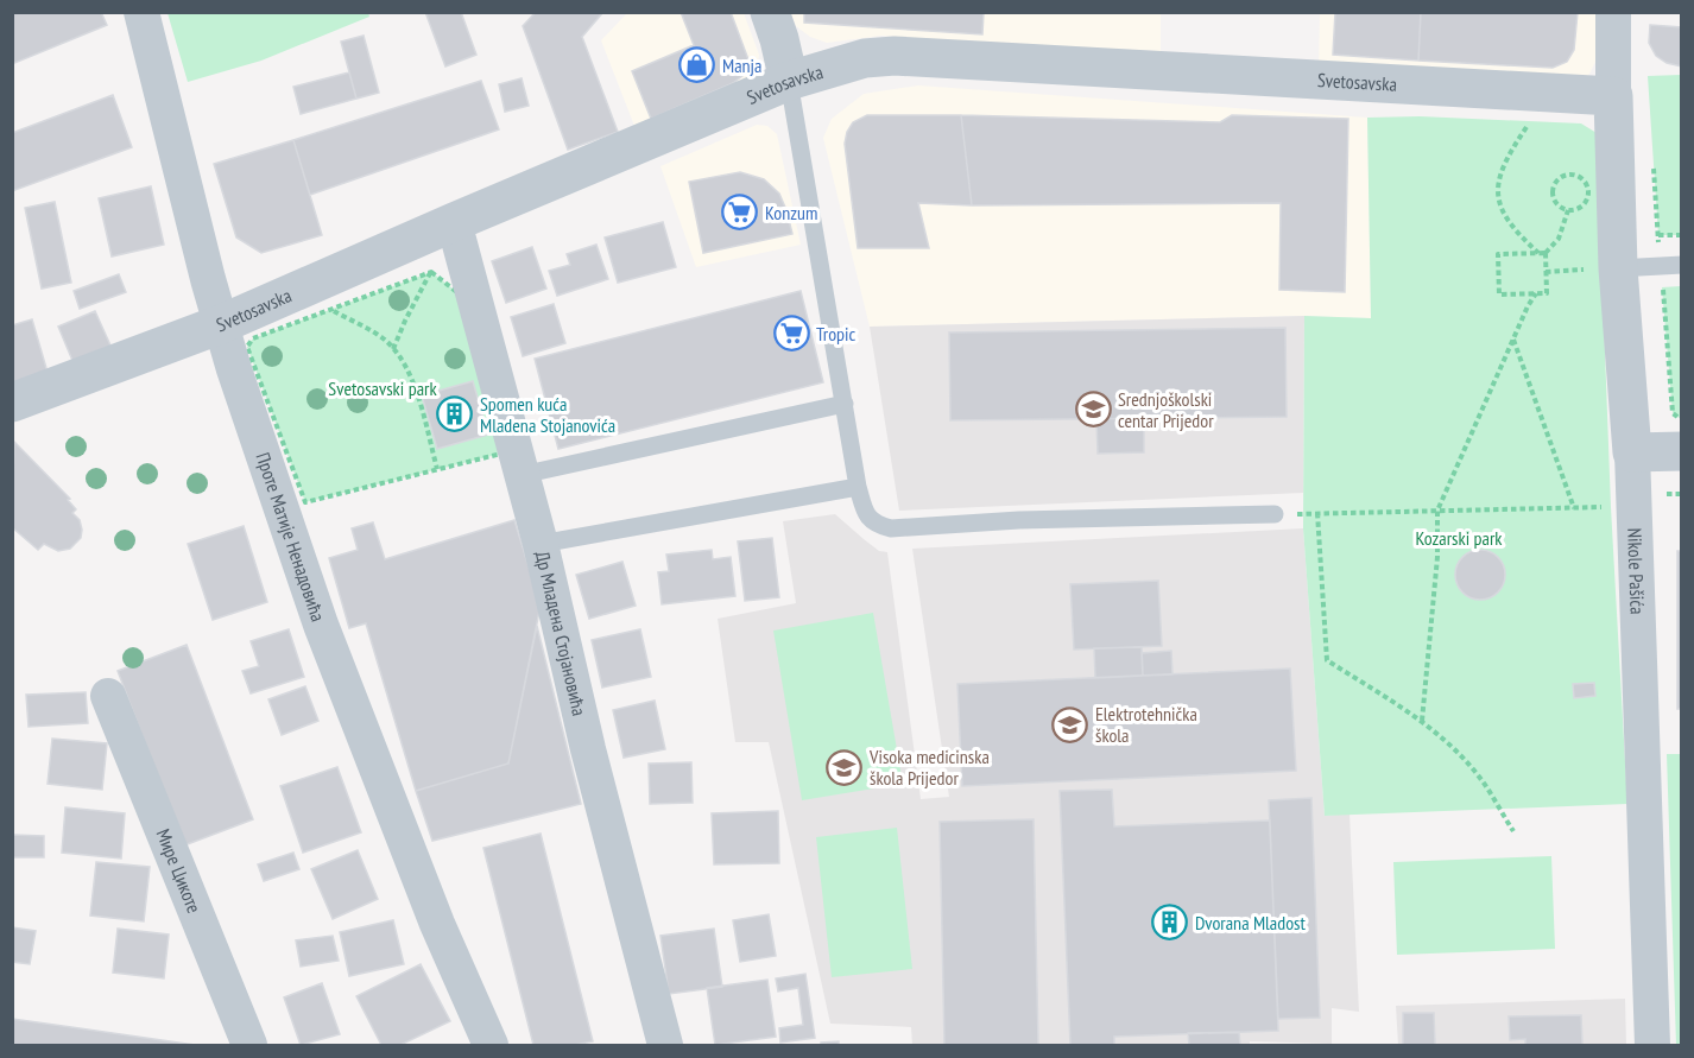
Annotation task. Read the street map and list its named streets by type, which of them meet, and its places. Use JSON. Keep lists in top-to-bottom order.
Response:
{
  "streets": {
    "street": [
      "Svetosavska",
      "Проте Матије Ненадовића",
      "Nikole Pašića",
      "Др Младена Стојановића",
      "Мире Цикоте"
    ]
  },
  "crossings": [
    ["Svetosavska", "Проте Матије Ненадовића"],
    ["Svetosavska", "Nikole Pašića"],
    ["Svetosavska", "Др Младена Стојановића"]
  ],
  "parks": ["Svetosavski park", "Kozarski park"],
  "places": {
    "shop": ["Manja"],
    "supermarket": ["Konzum", "Tropic"],
    "school or university": ["Srednjoškolski centar Prijedor", "Elektrotehnička škola", "Visoka medicinska škola Prijedor"],
    "building": ["Spomen kuća Mladena Stojanovića", "Dvorana Mladost"]
  }
}
